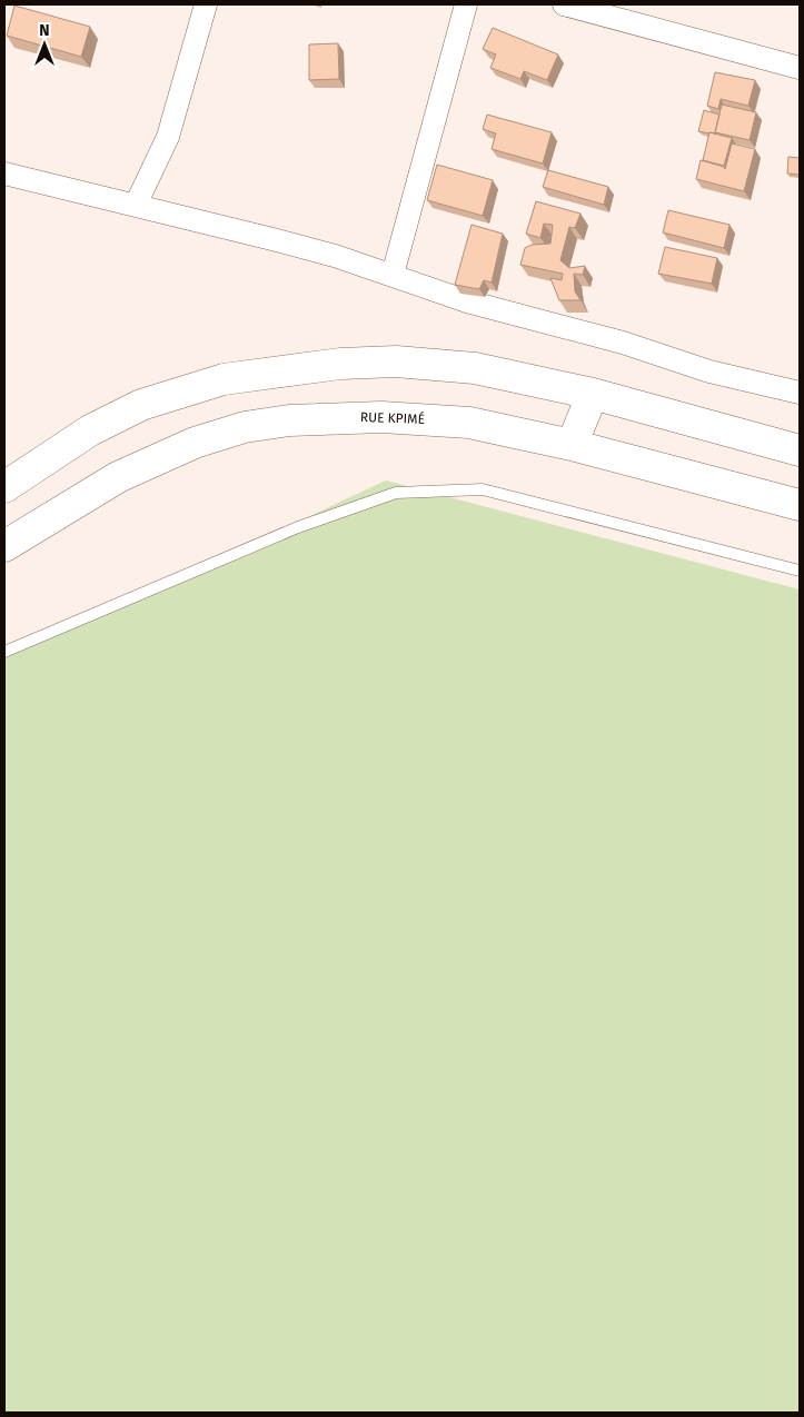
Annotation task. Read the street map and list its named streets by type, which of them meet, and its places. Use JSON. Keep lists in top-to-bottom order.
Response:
{
  "streets": {
    "main road": ["RUE KPIMÉ"]
  },
  "north": "top"
}
